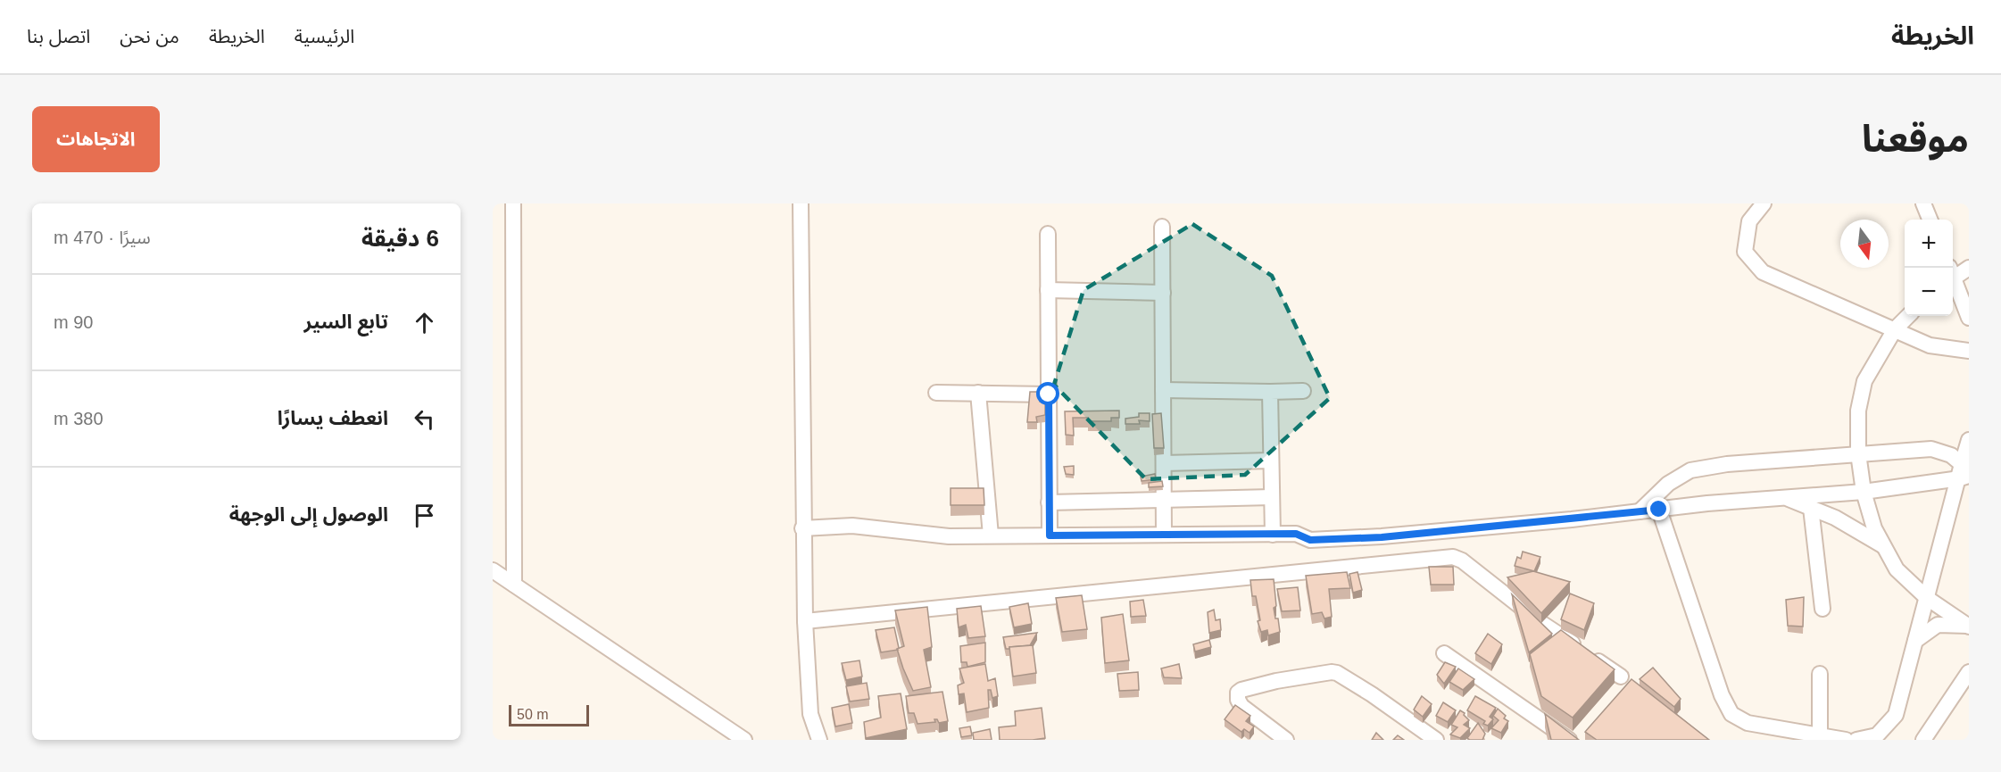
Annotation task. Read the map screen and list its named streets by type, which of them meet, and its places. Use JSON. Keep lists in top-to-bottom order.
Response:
{
  "scale_bar": "50 m",
  "north": "bottom",
  "page": {
    "header": "الخريطة",
    "nav": [
      "الرئيسية",
      "الخريطة",
      "من نحن",
      "اتصل بنا"
    ],
    "title": "موقعنا",
    "buttons": "الاتجاهات",
    "heading": ["6 دقيقة", "سيرًا · 470 m"],
    "map_buttons": ["+", "−"],
    "list": [
      ["تابع السير", "90 m"],
      ["انعطف يسارًا", "380 m"],
      "الوصول إلى الوجهة"
    ],
    "scale": "50 m"
  }
}
